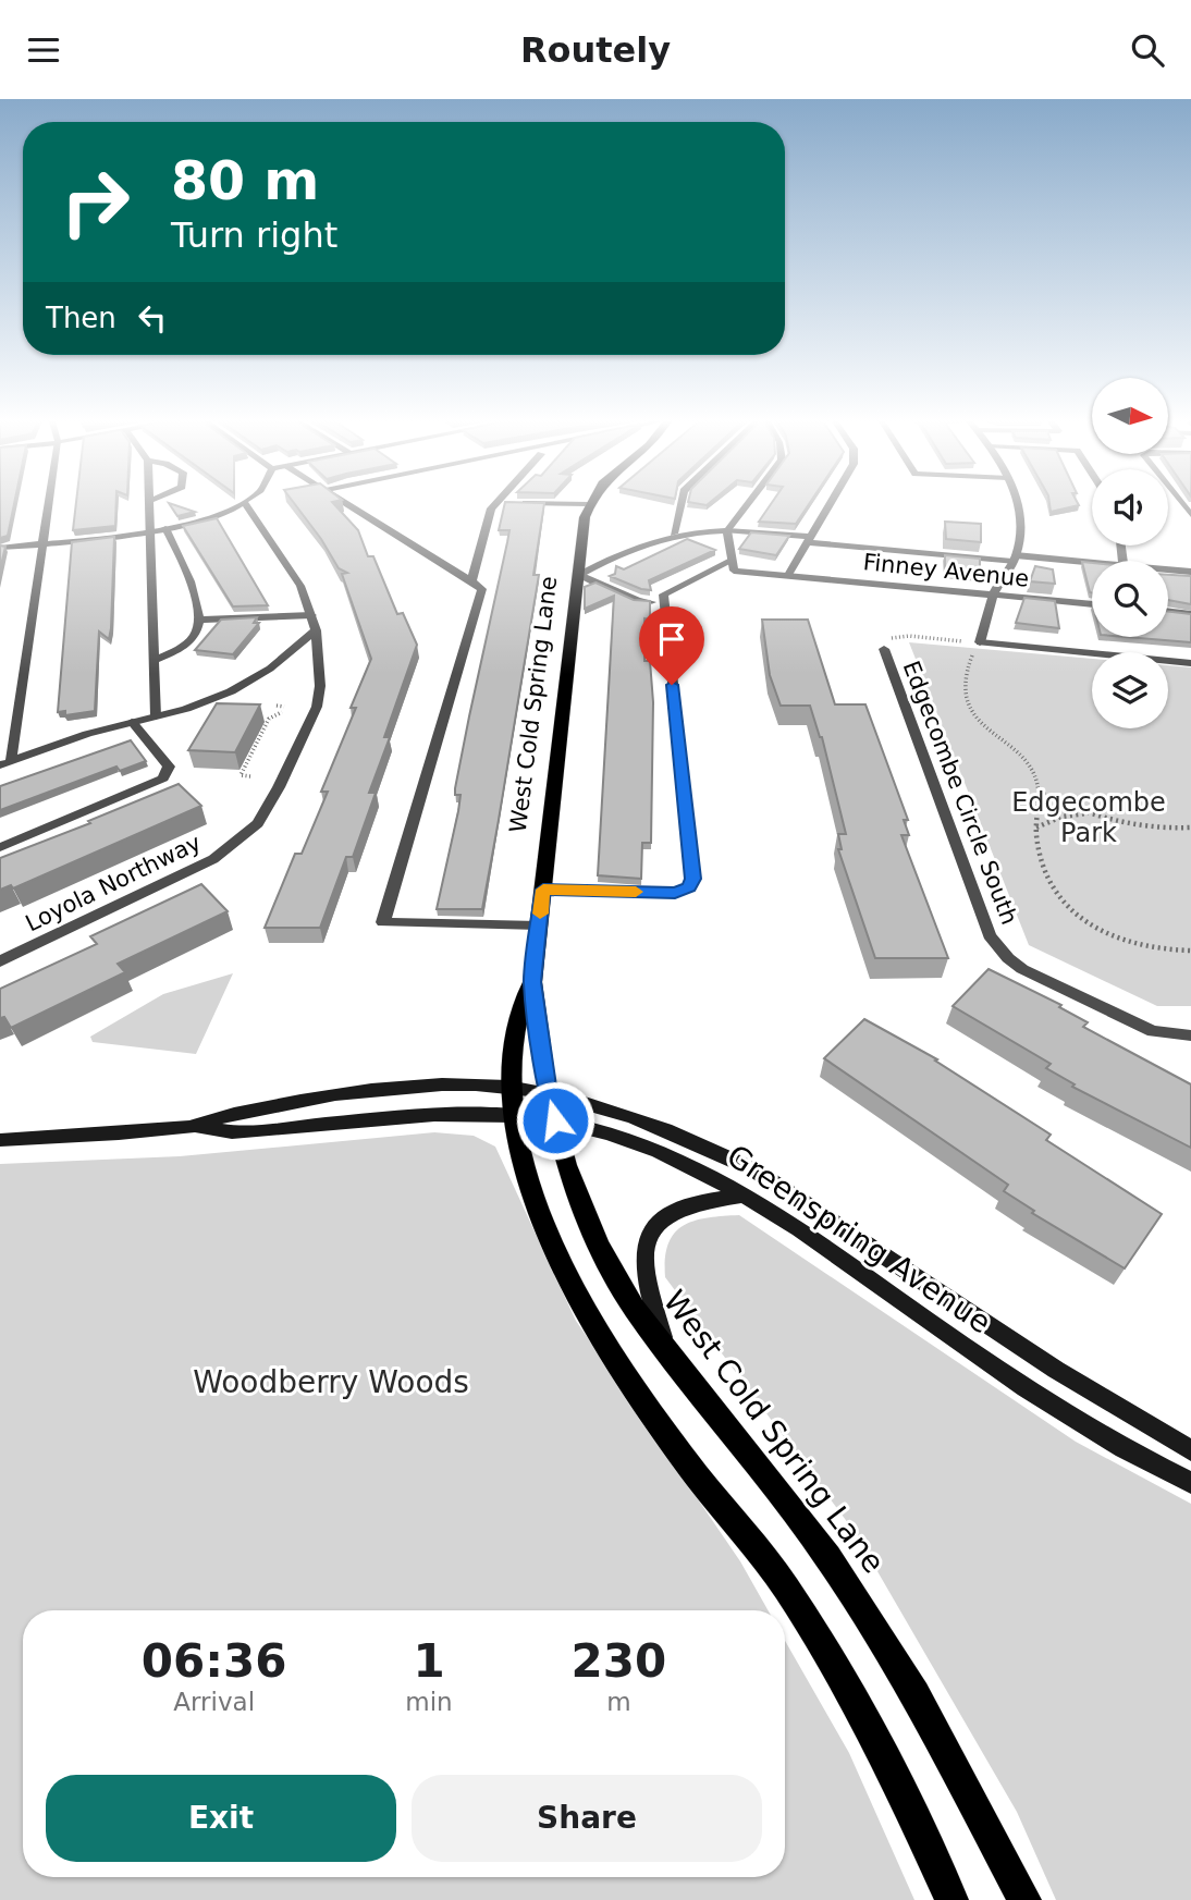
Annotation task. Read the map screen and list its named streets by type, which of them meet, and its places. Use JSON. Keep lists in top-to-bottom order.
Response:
{
  "streets": {
    "main road": ["West Cold Spring Lane", "Greenspring Avenue"],
    "street": ["Finney Avenue", "Edgecombe Circle South", "Loyola Northway"]
  },
  "crossings": [
    ["West Cold Spring Lane", "Greenspring Avenue"]
  ],
  "parks": ["Edgecombe Park", "Woodberry Woods"],
  "north": "right",
  "page": {
    "header": "Routely",
    "turn": ["80 m", "Turn right"],
    "then": "Then",
    "eta": [
      "06:36",
      "Arrival",
      "1",
      "min",
      "230",
      "m"
    ],
    "buttons": ["Exit", "Share"]
  }
}
